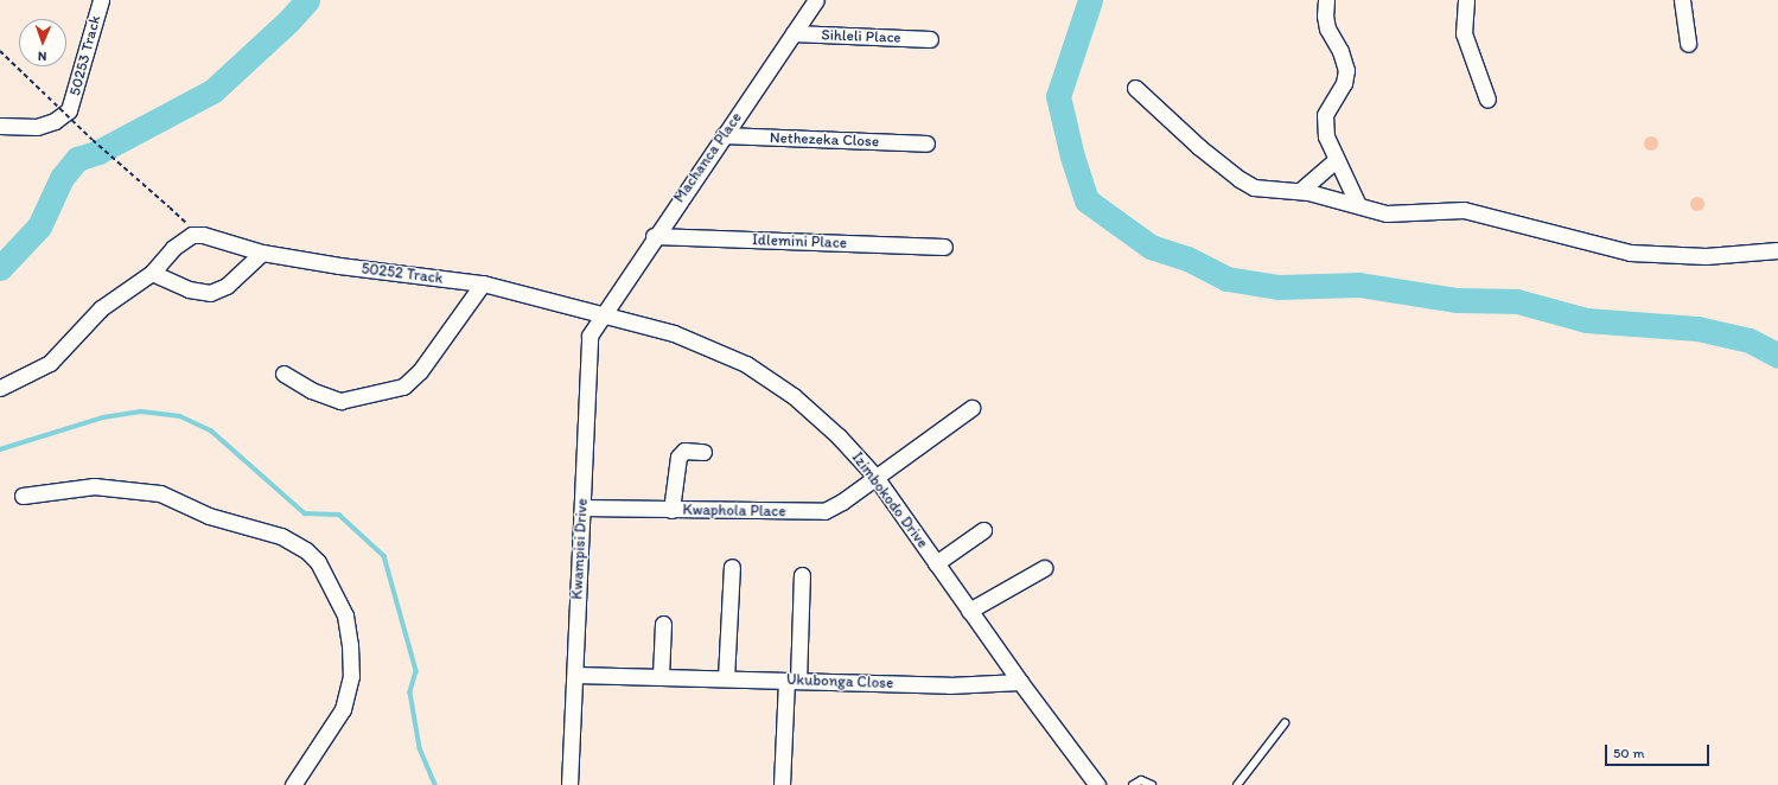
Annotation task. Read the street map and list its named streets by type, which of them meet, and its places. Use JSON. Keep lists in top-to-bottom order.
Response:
{
  "streets": {
    "street": [
      "Sihleli Place",
      "50253 Track",
      "Nethezeka Close",
      "Machanca Place",
      "Idlemini Place",
      "50252 Track",
      "Izimbokodo Drive",
      "Kwaphola Place",
      "Kwampisi Drive",
      "Ukubonga Close"
    ]
  },
  "crossings": [
    ["Sihleli Place", "Machanca Place"],
    ["Nethezeka Close", "Machanca Place"],
    ["Machanca Place", "Idlemini Place"],
    ["Machanca Place", "50252 Track"],
    ["Machanca Place", "Izimbokodo Drive"],
    ["Machanca Place", "Kwampisi Drive"],
    ["50252 Track", "Izimbokodo Drive"],
    ["50252 Track", "Kwampisi Drive"],
    ["Izimbokodo Drive", "Kwaphola Place"],
    ["Izimbokodo Drive", "Kwampisi Drive"],
    ["Izimbokodo Drive", "Ukubonga Close"],
    ["Kwaphola Place", "Kwampisi Drive"],
    ["Kwampisi Drive", "Ukubonga Close"]
  ],
  "scale_bar": "50 m",
  "north": "bottom"
}
